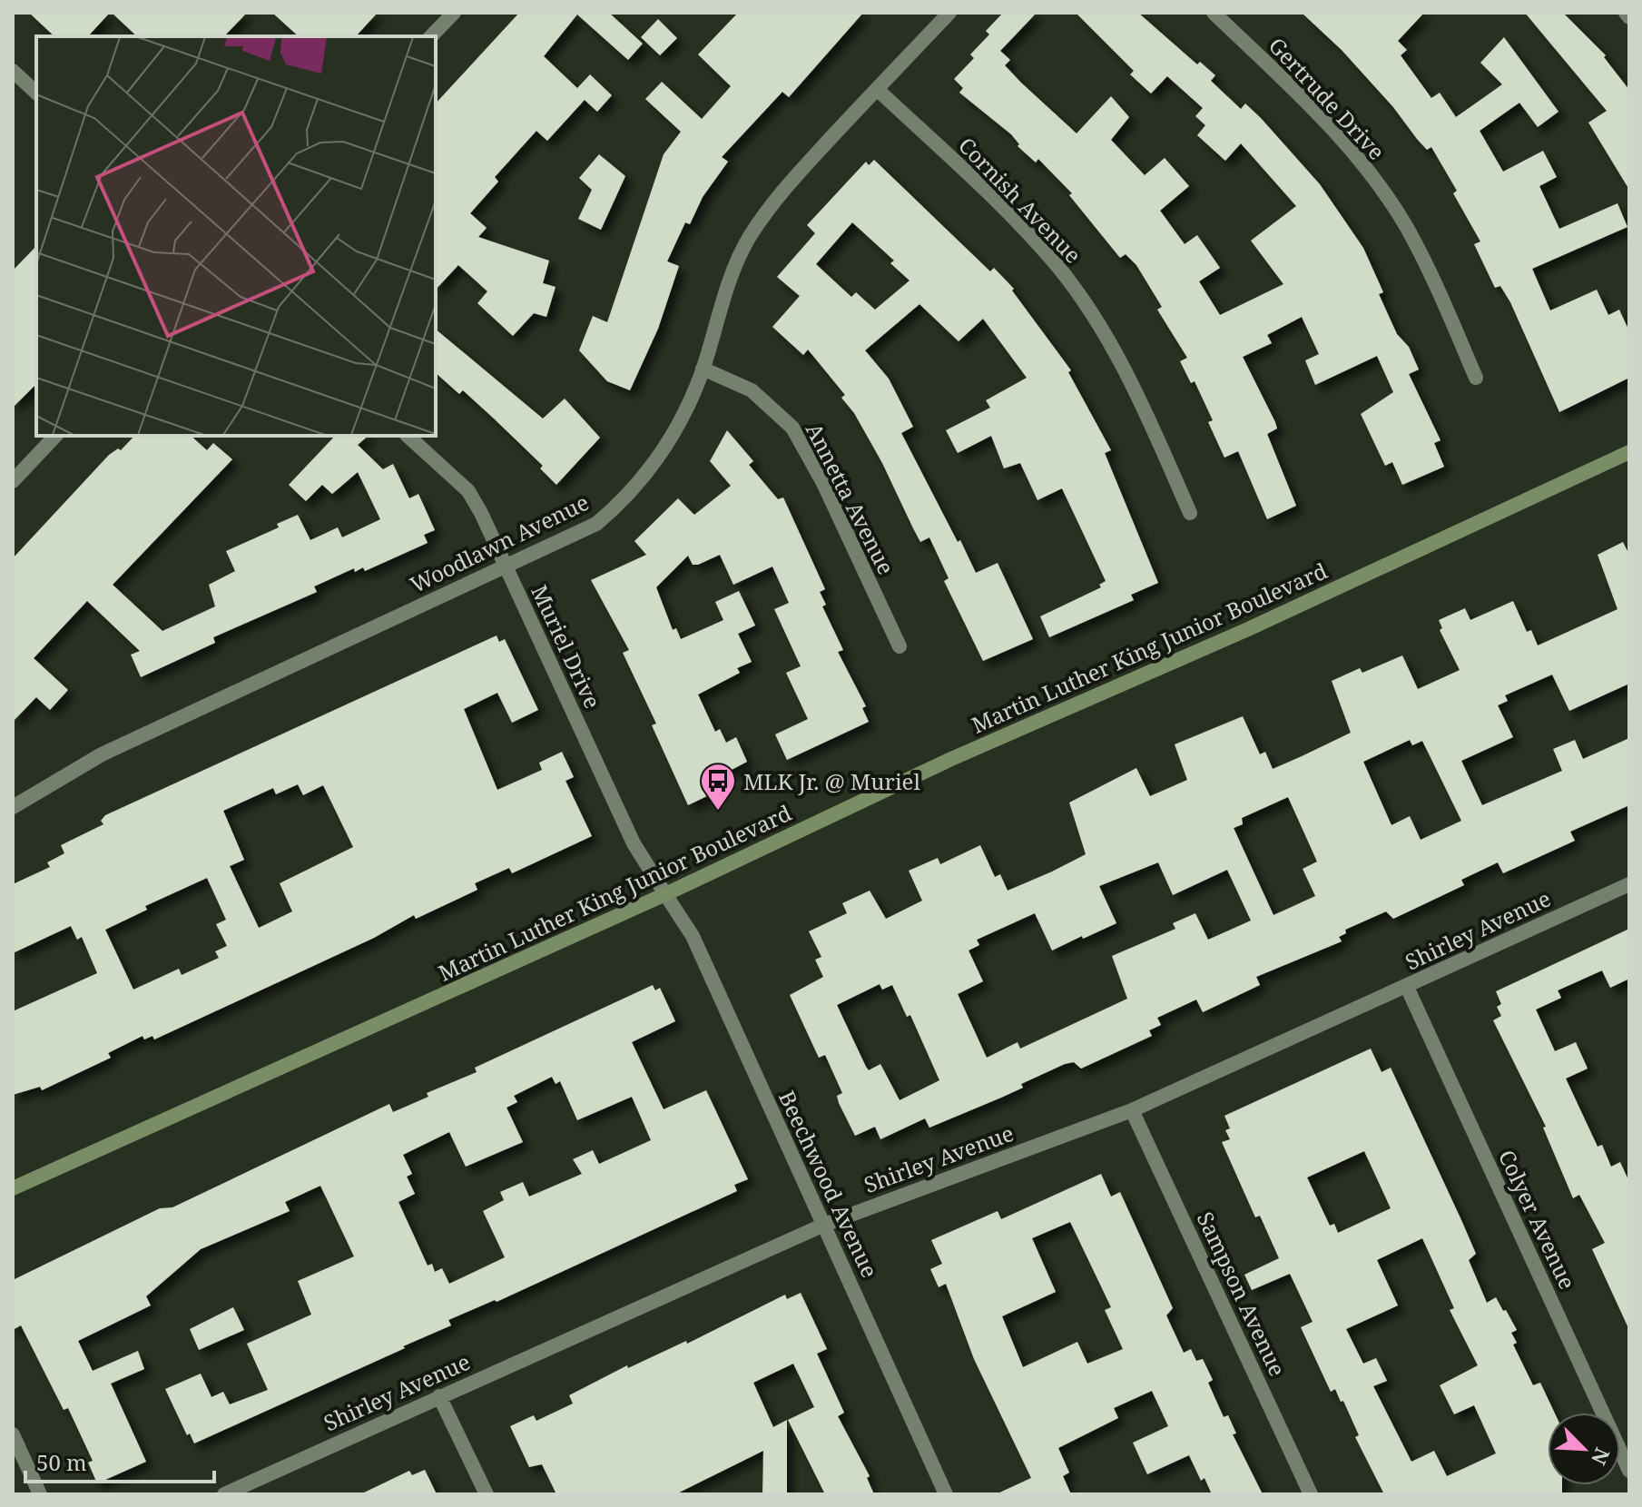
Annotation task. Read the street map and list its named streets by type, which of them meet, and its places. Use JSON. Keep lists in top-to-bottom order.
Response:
{
  "streets": {
    "main road": ["Martin Luther King Junior Boulevard"],
    "street": [
      "Gertrude Drive",
      "Cornish Avenue",
      "Annetta Avenue",
      "Woodlawn Avenue",
      "Muriel Drive",
      "Shirley Avenue",
      "Beechwood Avenue",
      "Colyer Avenue",
      "Sampson Avenue"
    ]
  },
  "crossings": [
    ["Cornish Avenue", "Woodlawn Avenue"],
    ["Annetta Avenue", "Woodlawn Avenue"],
    ["Woodlawn Avenue", "Muriel Drive"],
    ["Muriel Drive", "Martin Luther King Junior Boulevard"],
    ["Muriel Drive", "Beechwood Avenue"],
    ["Martin Luther King Junior Boulevard", "Beechwood Avenue"],
    ["Shirley Avenue", "Beechwood Avenue"],
    ["Shirley Avenue", "Colyer Avenue"],
    ["Shirley Avenue", "Sampson Avenue"]
  ],
  "places": {
    "bus stop": ["MLK Jr. @ Muriel"]
  },
  "scale_bar": "50 m",
  "north": "bottom right"
}
